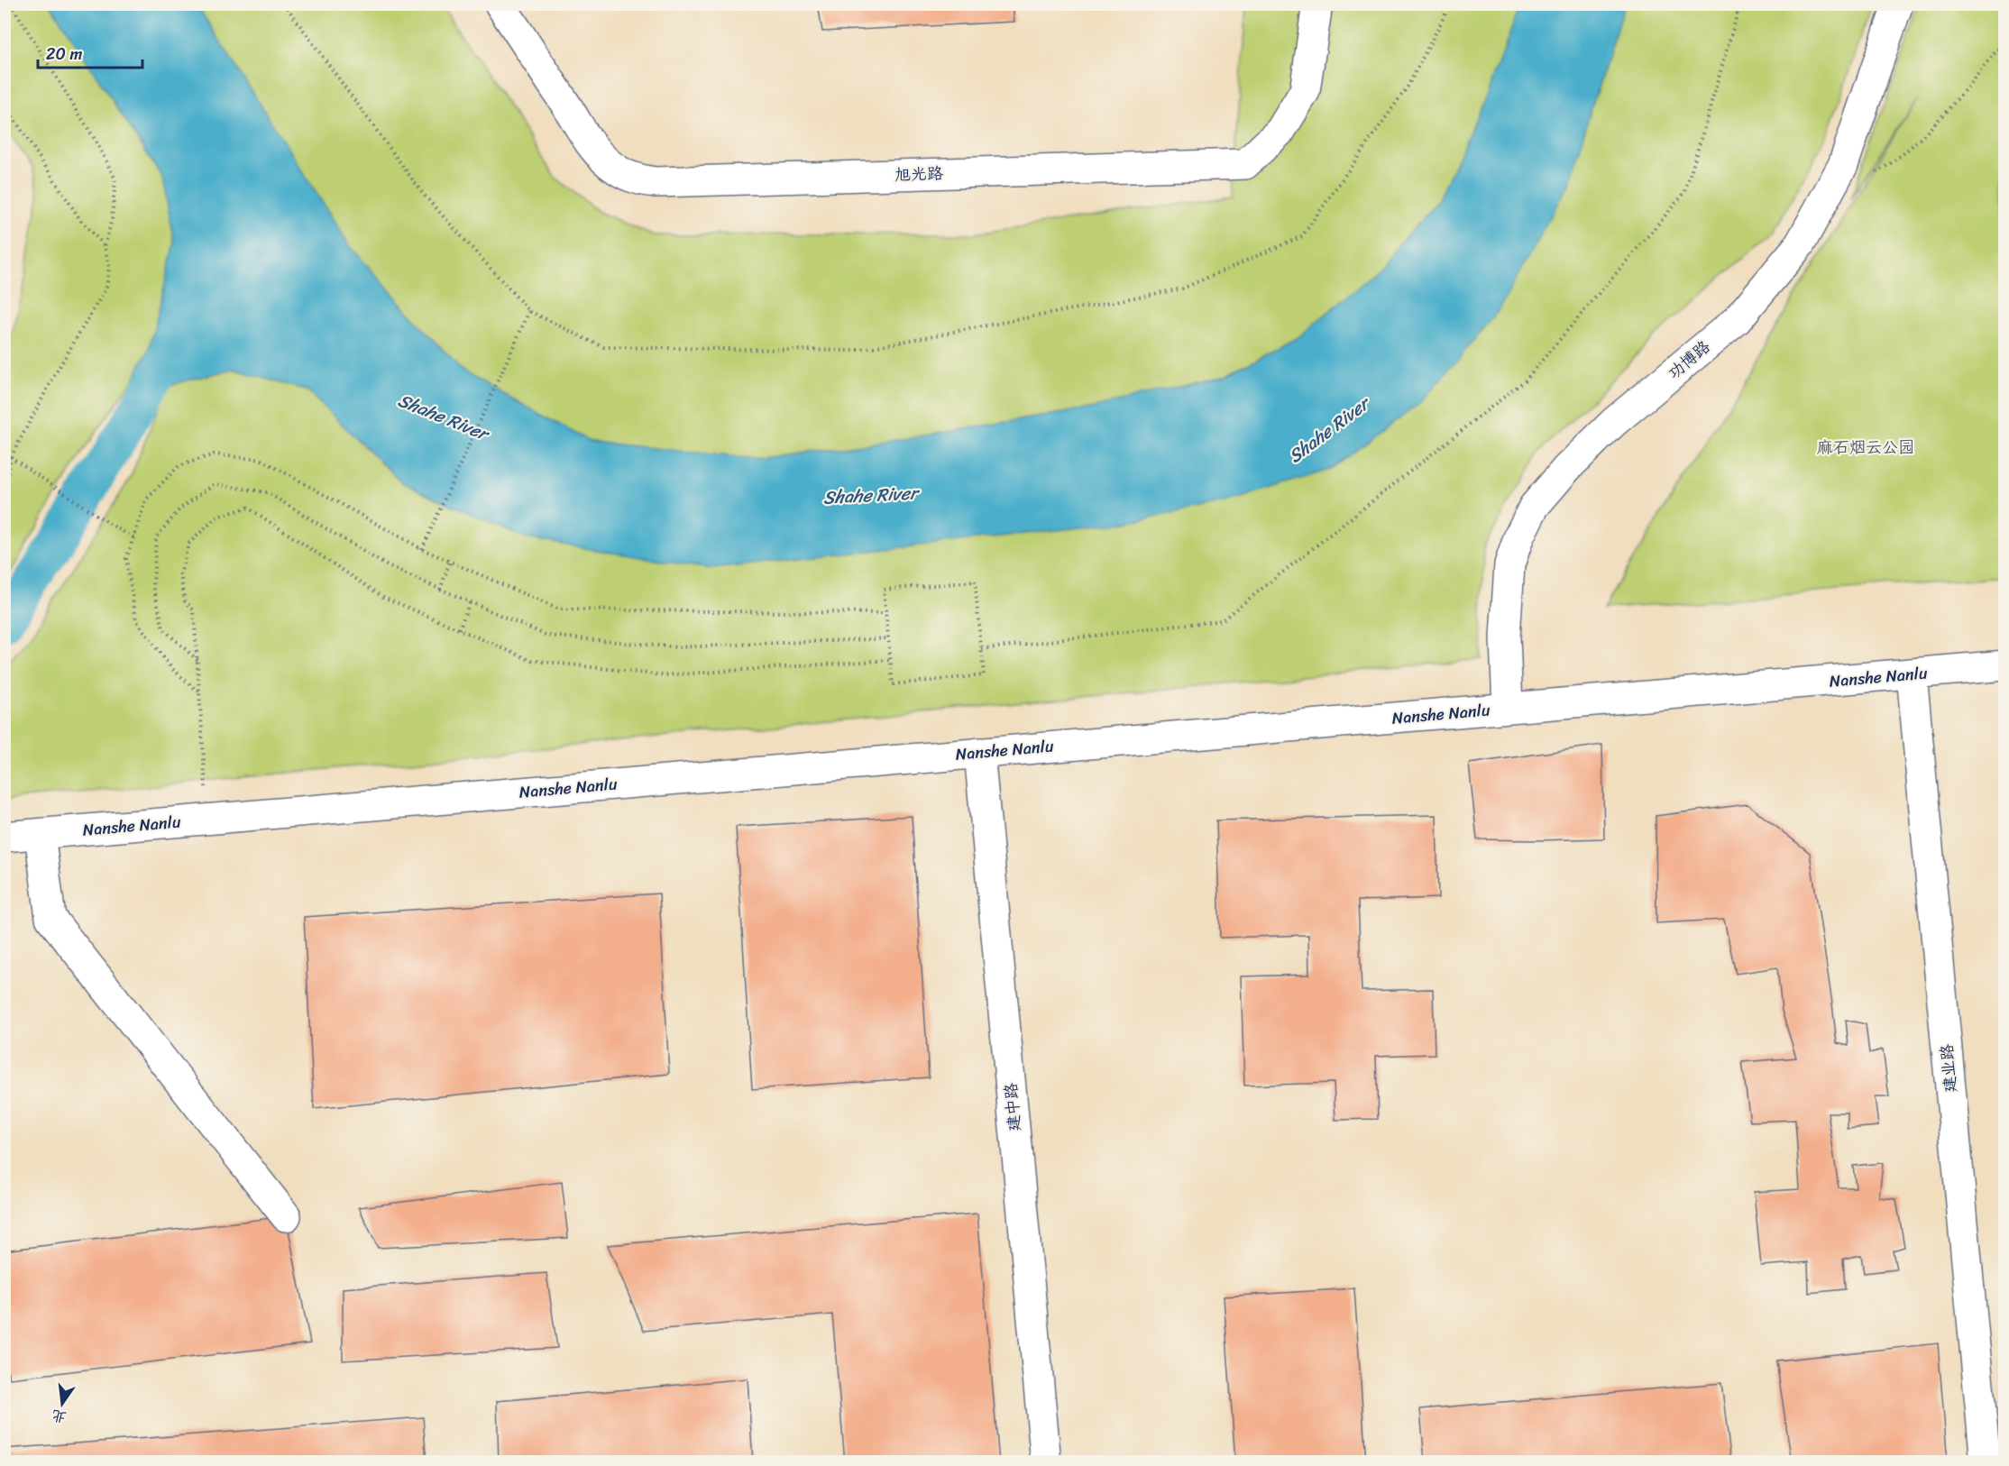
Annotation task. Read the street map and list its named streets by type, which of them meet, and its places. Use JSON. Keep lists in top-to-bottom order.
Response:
{
  "streets": {
    "street": [
      "旭光路",
      "功博路",
      "Nanshe Nanlu",
      "建业路",
      "建中路"
    ]
  },
  "crossings": [
    ["功博路", "Nanshe Nanlu"],
    ["Nanshe Nanlu", "建业路"],
    ["Nanshe Nanlu", "建中路"]
  ],
  "water": ["Shahe River"],
  "parks": ["麻石烟云公园"],
  "scale_bar": "20 m",
  "north": "bottom"
}
